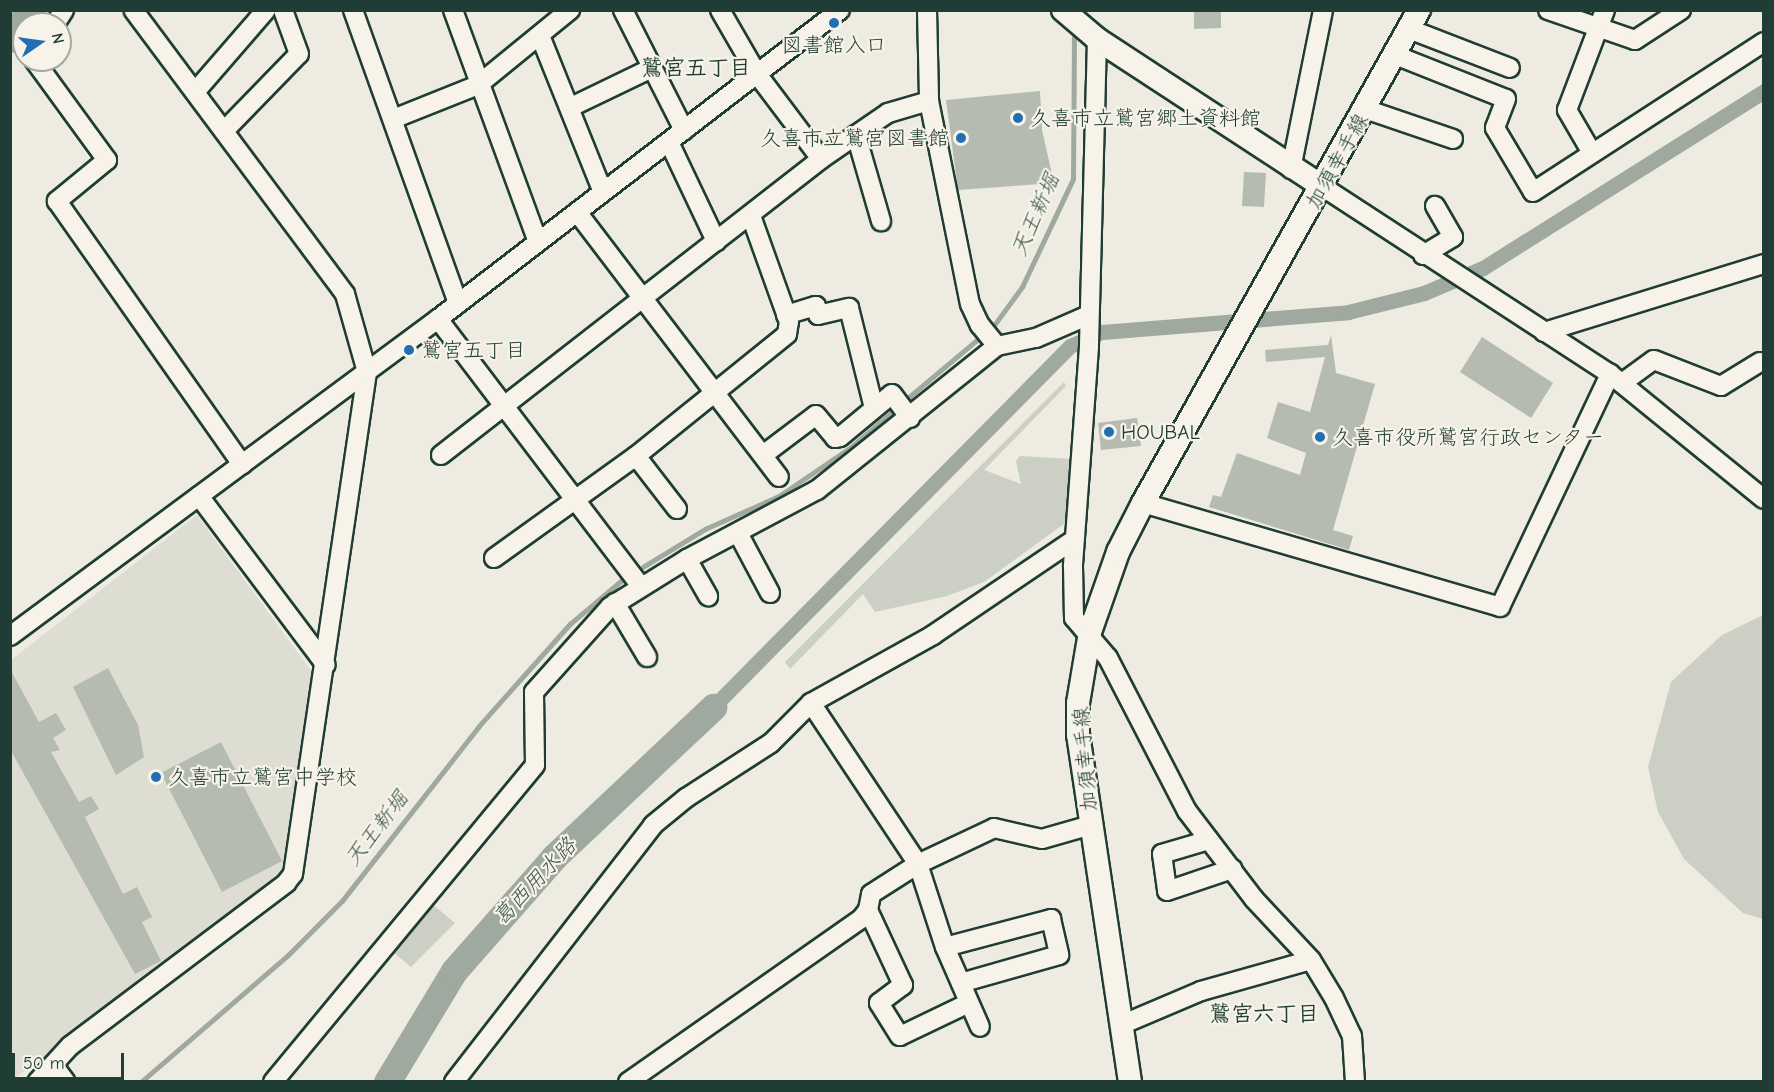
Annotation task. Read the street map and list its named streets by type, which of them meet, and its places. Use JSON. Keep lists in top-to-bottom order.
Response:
{
  "streets": {
    "main road": ["加須幸手線"]
  },
  "districts": ["鷲宮五丁目", "鷲宮六丁目"],
  "water": ["天王新堀", "葛西用水路"],
  "places": [
    "図書館入口",
    "久喜市立鷲宮郷土資料館",
    "久喜市立鷲宮図書館",
    "鷲宮五丁目",
    "HOUBAL",
    "久喜市役所鷲宮行政センター",
    "久喜市立鷲宮中学校"
  ],
  "scale_bar": "50 m",
  "north": "right"
}
